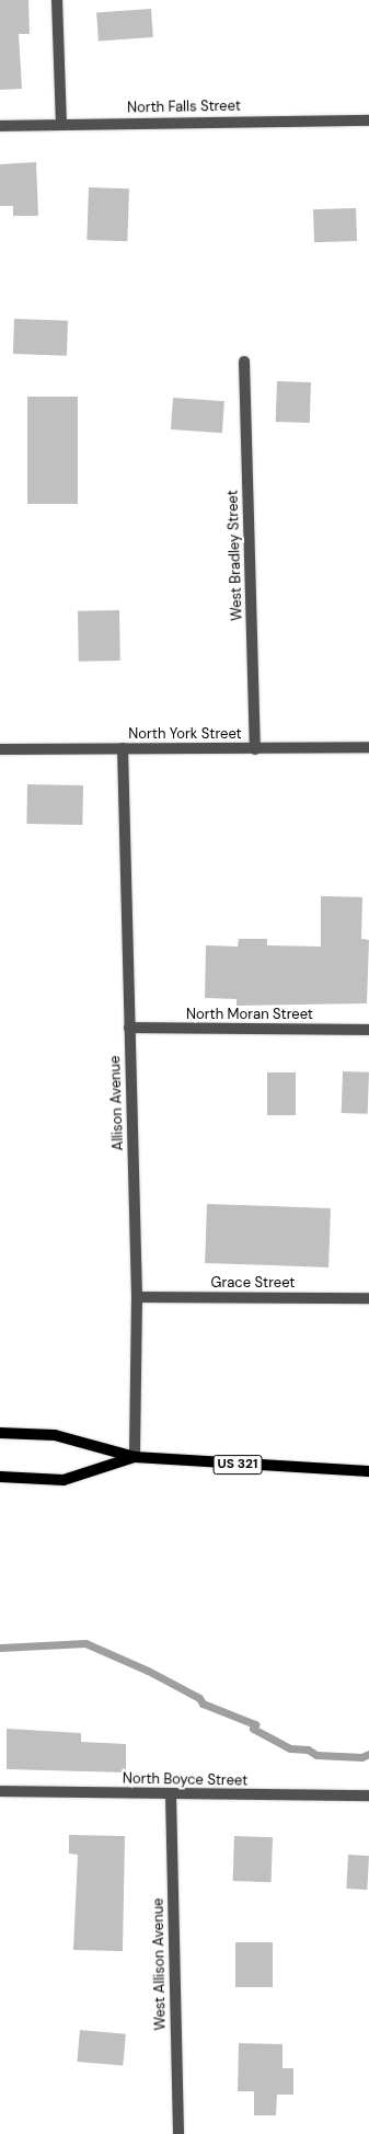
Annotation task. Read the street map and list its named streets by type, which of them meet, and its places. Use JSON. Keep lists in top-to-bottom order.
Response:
{
  "streets": {
    "main road": ["US 321"],
    "street": [
      "North Falls Street",
      "West Bradley Street",
      "North York Street",
      "North Moran Street",
      "Allison Avenue",
      "Grace Street",
      "North Boyce Street",
      "West Allison Avenue"
    ]
  },
  "crossings": [
    ["West Bradley Street", "North York Street"],
    ["North York Street", "Allison Avenue"],
    ["North Moran Street", "Allison Avenue"],
    ["Allison Avenue", "Grace Street"],
    ["Allison Avenue", "US 321"],
    ["North Boyce Street", "West Allison Avenue"]
  ]
}
